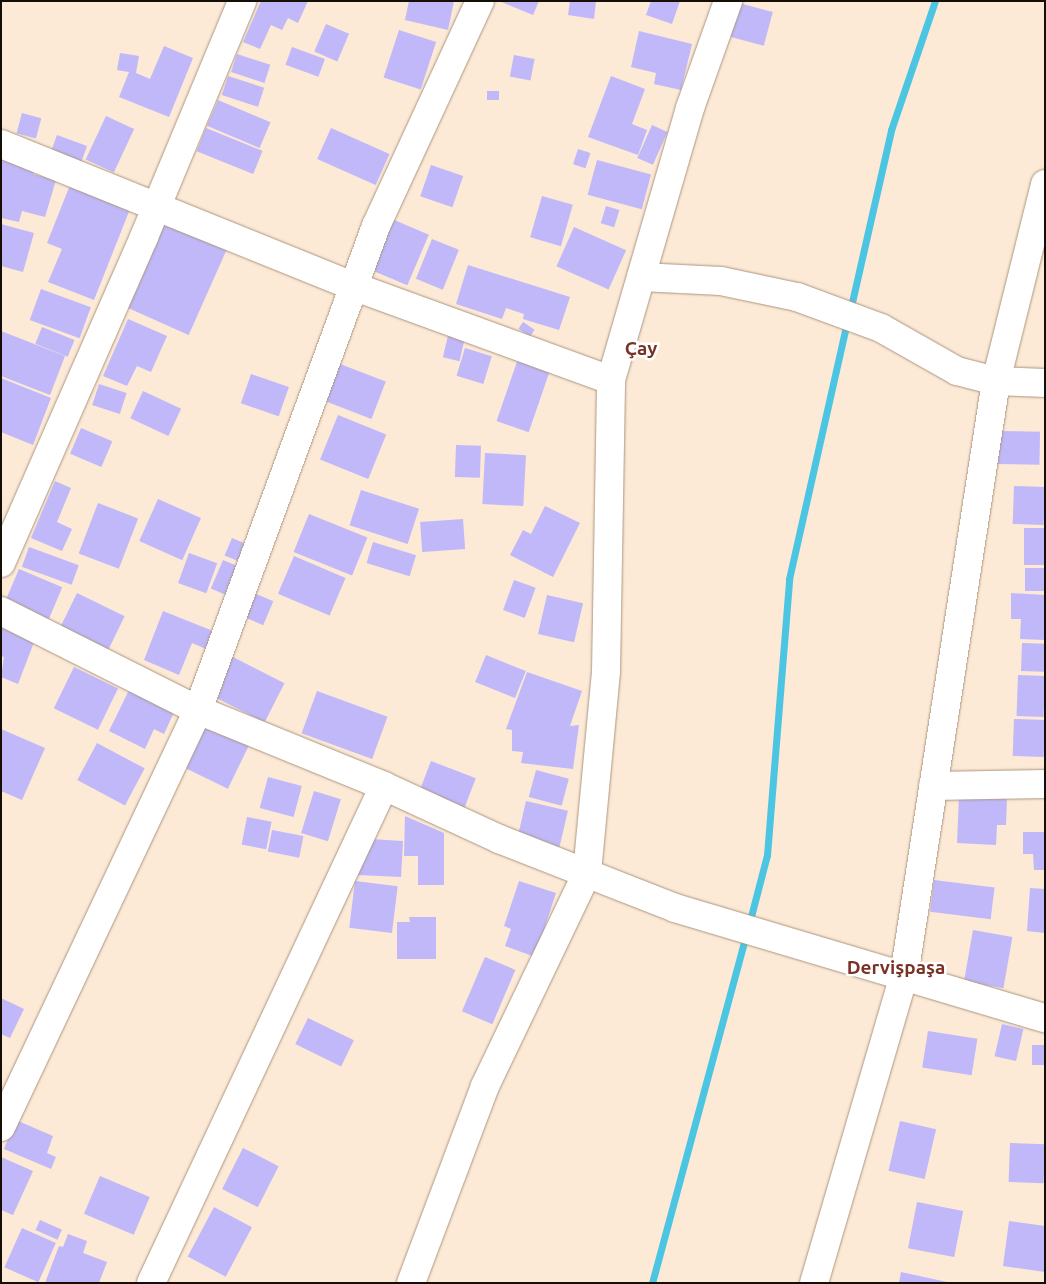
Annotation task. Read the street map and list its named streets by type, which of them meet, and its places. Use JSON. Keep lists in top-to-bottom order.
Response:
{
  "districts": ["Çay", "Dervişpaşa"]
}
